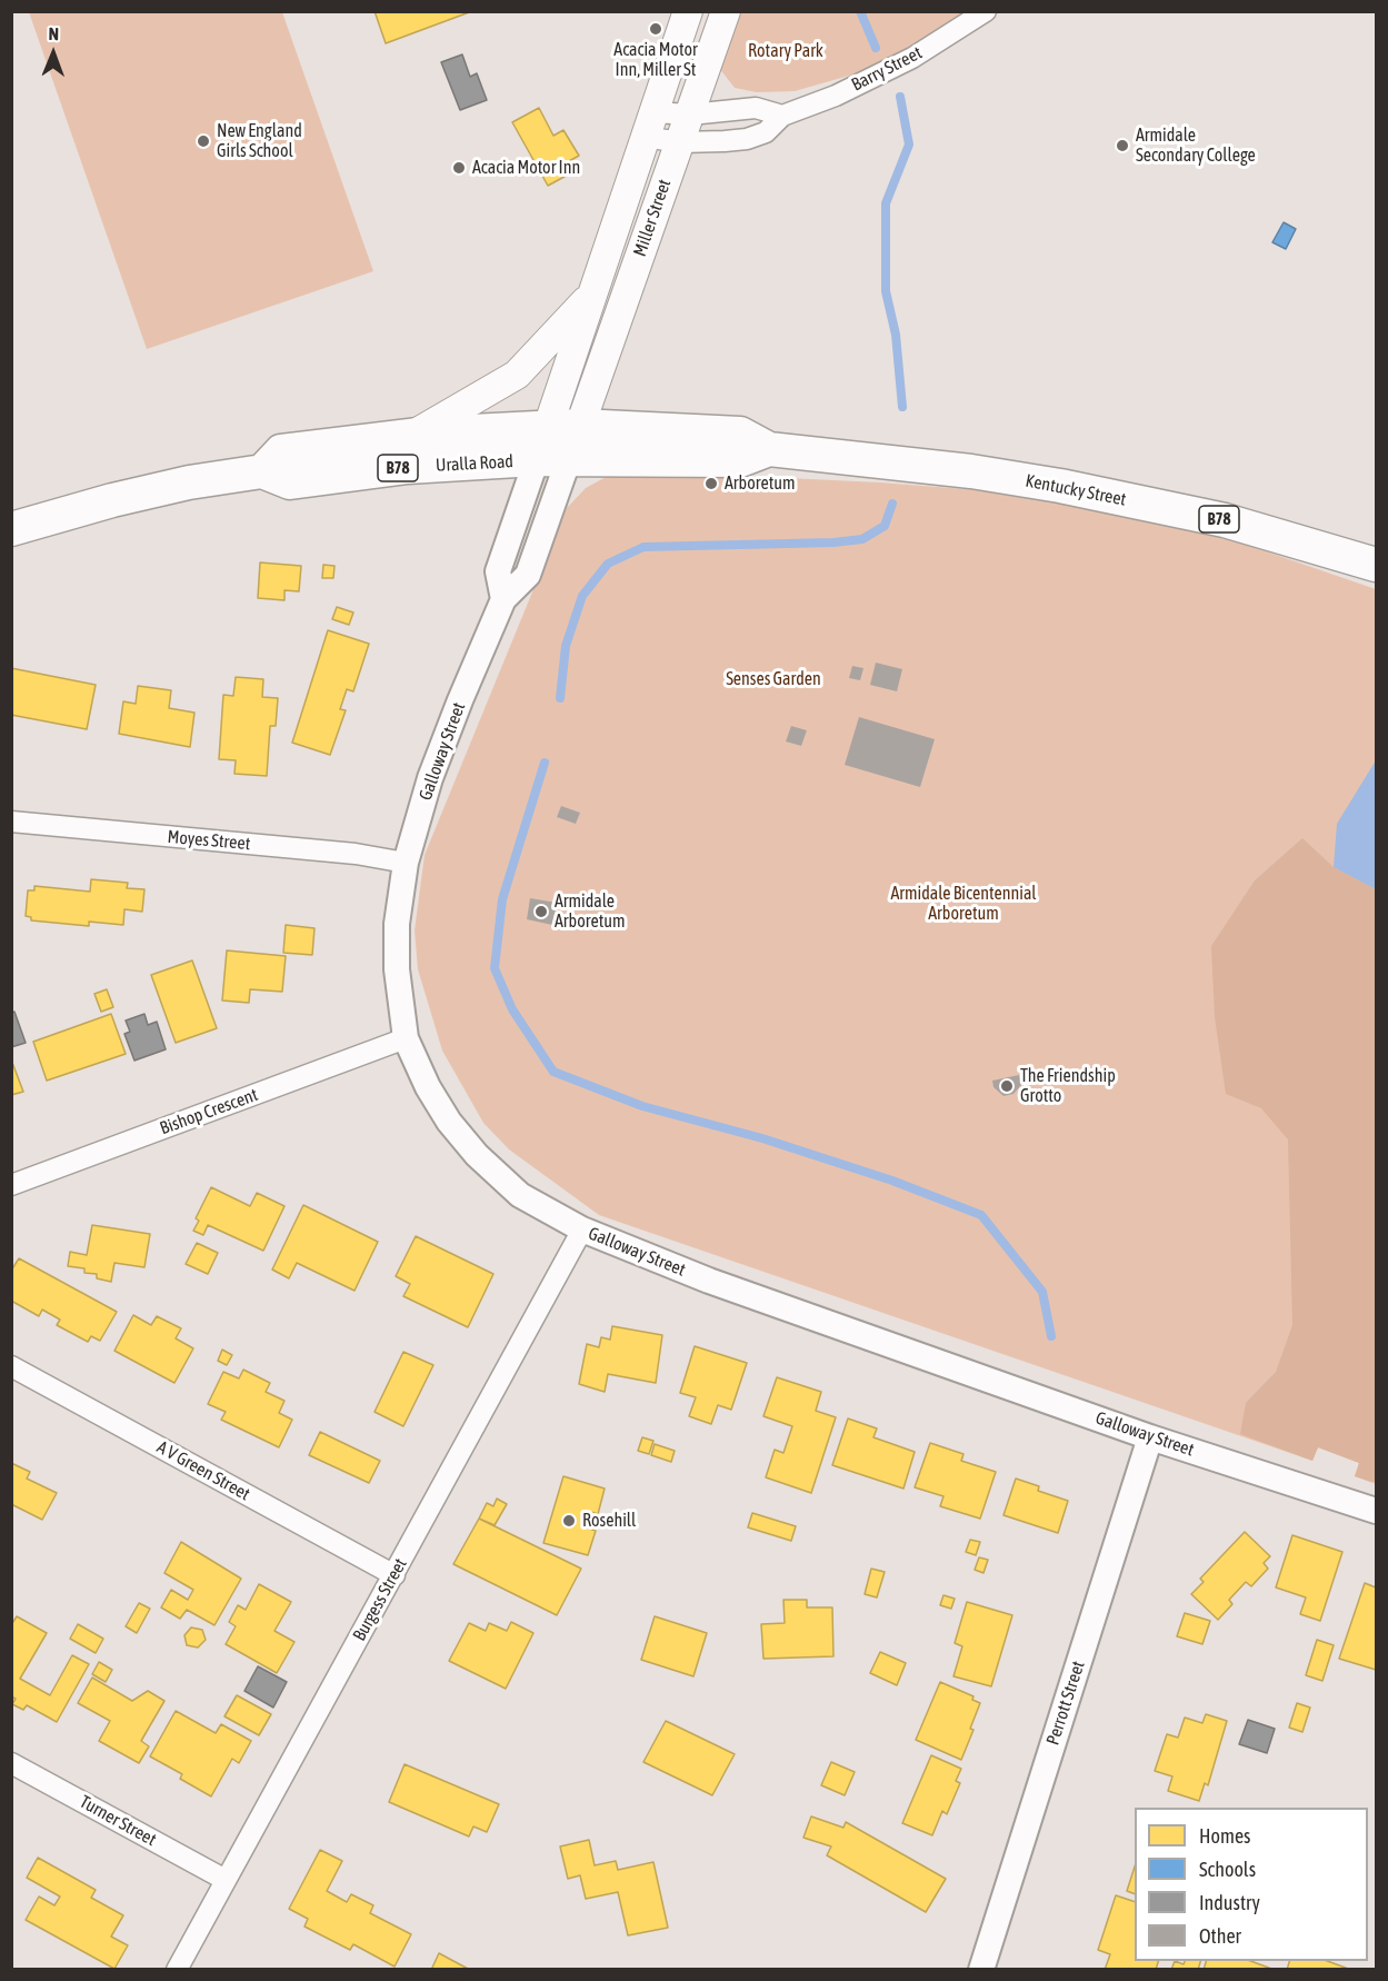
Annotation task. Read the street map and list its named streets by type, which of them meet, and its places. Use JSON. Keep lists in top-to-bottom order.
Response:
{
  "streets": {
    "main road": [
      "Miller Street",
      "Uralla Road",
      "B78",
      "Kentucky Street"
    ],
    "street": [
      "Barry Street",
      "Galloway Street",
      "Moyes Street",
      "Bishop Crescent",
      "A V Green Street",
      "Burgess Street",
      "Perrott Street",
      "Turner Street"
    ]
  },
  "crossings": [
    ["Barry Street", "Miller Street"],
    ["Miller Street", "Uralla Road"],
    ["Miller Street", "Kentucky Street"],
    ["Miller Street", "Galloway Street"],
    ["Uralla Road", "Kentucky Street"],
    ["Uralla Road", "Galloway Street"],
    ["Kentucky Street", "Galloway Street"],
    ["Galloway Street", "Moyes Street"],
    ["Galloway Street", "Bishop Crescent"],
    ["Galloway Street", "Burgess Street"],
    ["Galloway Street", "Perrott Street"],
    ["A V Green Street", "Burgess Street"],
    ["Burgess Street", "Turner Street"]
  ],
  "parks": ["Rotary Park", "Senses Garden", "Armidale Bicentennial Arboretum"],
  "places": [
    "Acacia Motor Inn, Miller St",
    "New England Girls School",
    "Armidale Secondary College",
    "Acacia Motor Inn",
    "Arboretum",
    "Armidale Arboretum",
    "The Friendship Grotto",
    "Rosehill"
  ],
  "legend": [
    "Homes",
    "Schools",
    "Industry",
    "Other"
  ],
  "north": "top"
}
